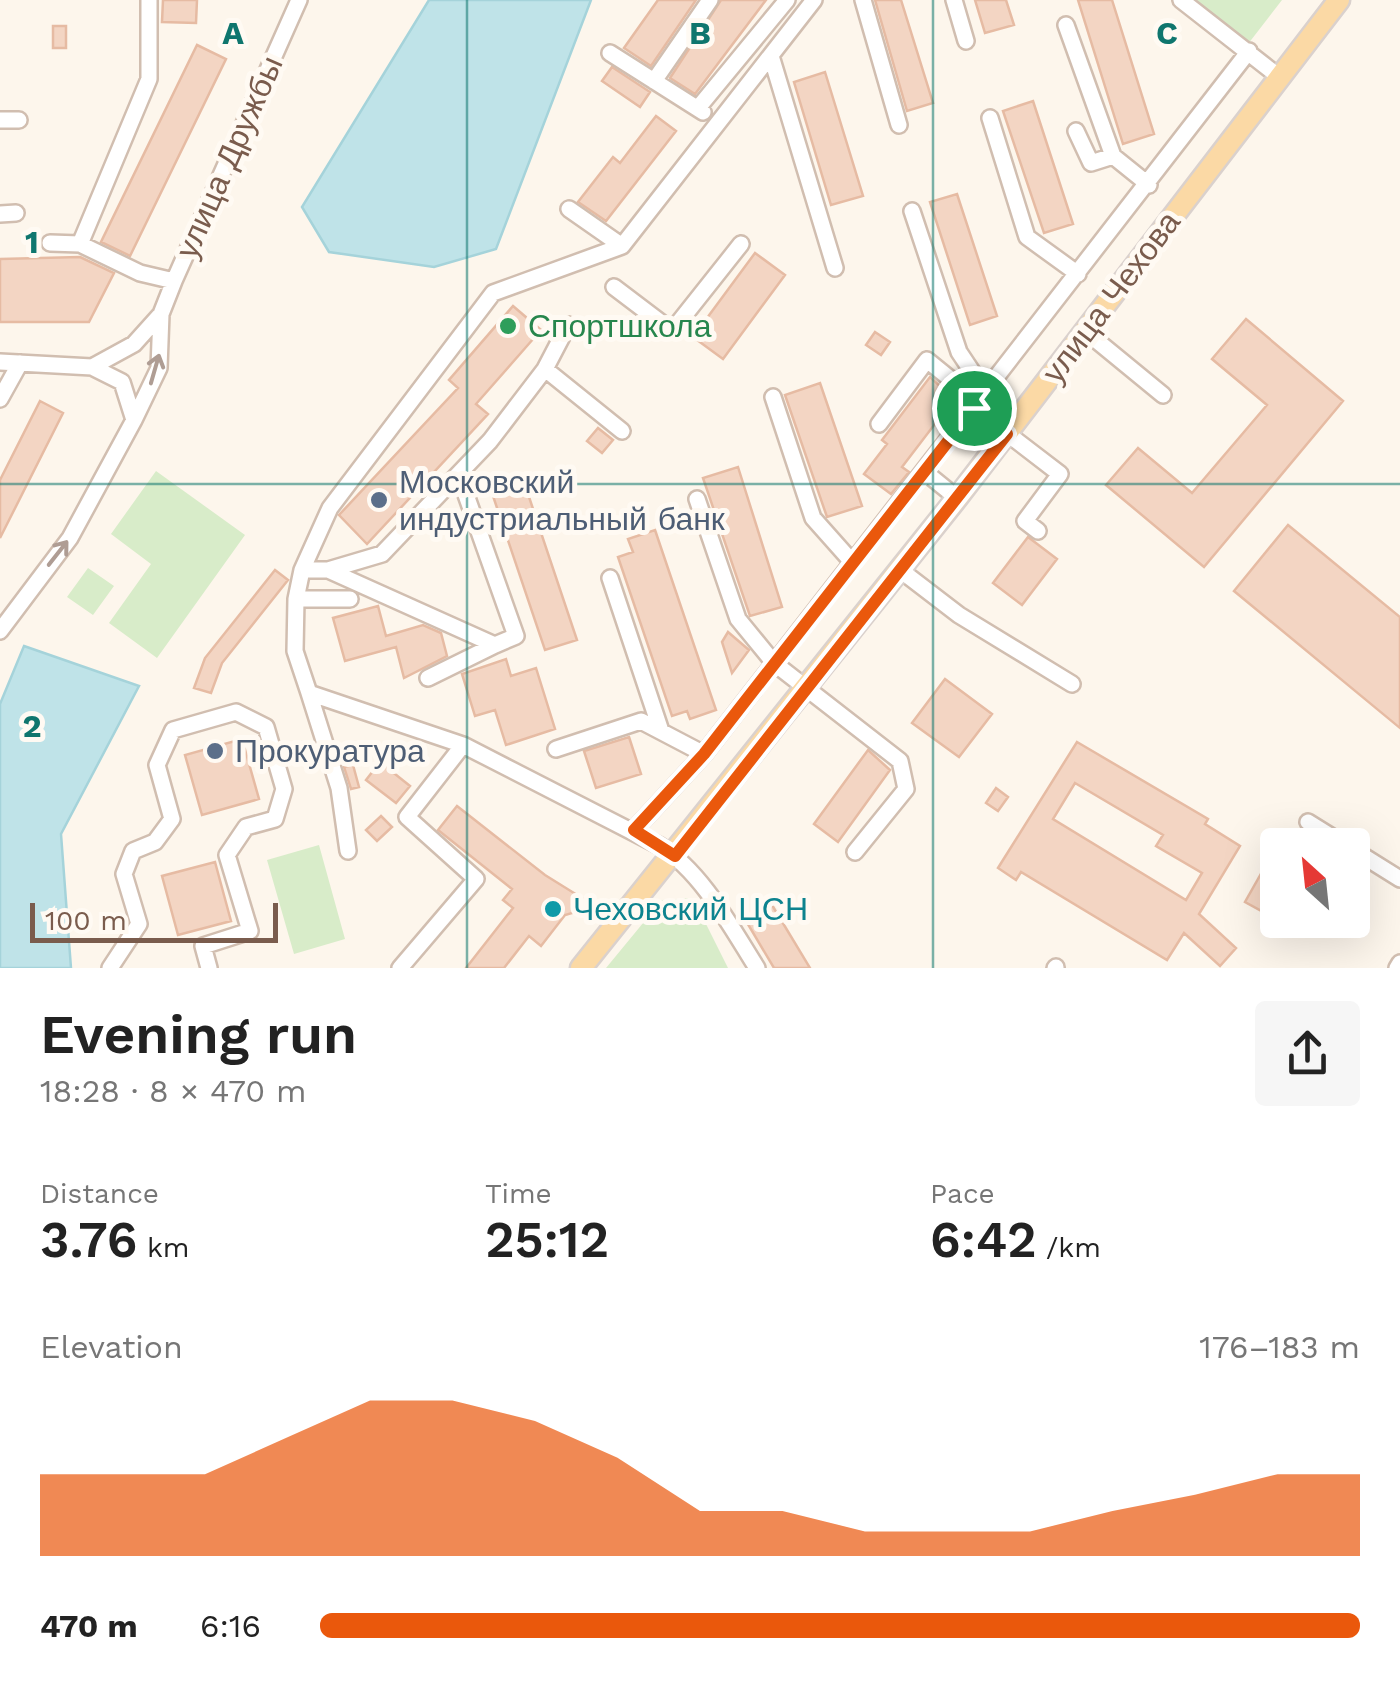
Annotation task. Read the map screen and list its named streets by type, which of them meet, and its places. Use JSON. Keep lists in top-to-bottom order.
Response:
{
  "streets": {
    "main road": ["улица Чехова"],
    "street": ["улица Дружбы"]
  },
  "one_way": ["улица Дружбы"],
  "places": [
    "Спортшкола",
    "Московский индустриальный банк",
    "Прокуратура",
    "Чеховский ЦСН"
  ],
  "scale_bar": "100 m",
  "north": "top left",
  "page": {
    "scale": "100 m",
    "heading": ["Evening run", "18:28 · 8 × 470 m"],
    "stats": [
      ["Distance", "3.76 km"],
      ["Time", "25:12"],
      ["Pace", "6:42 /km"]
    ],
    "chart": ["Elevation", "176–183 m"],
    "list": [
      {
        "name": "470 m",
        "note": "6:16"
      }
    ]
  },
  "grid": {
    "columns": ["A", "B", "C"],
    "rows": ["1", "2"]
  }
}
